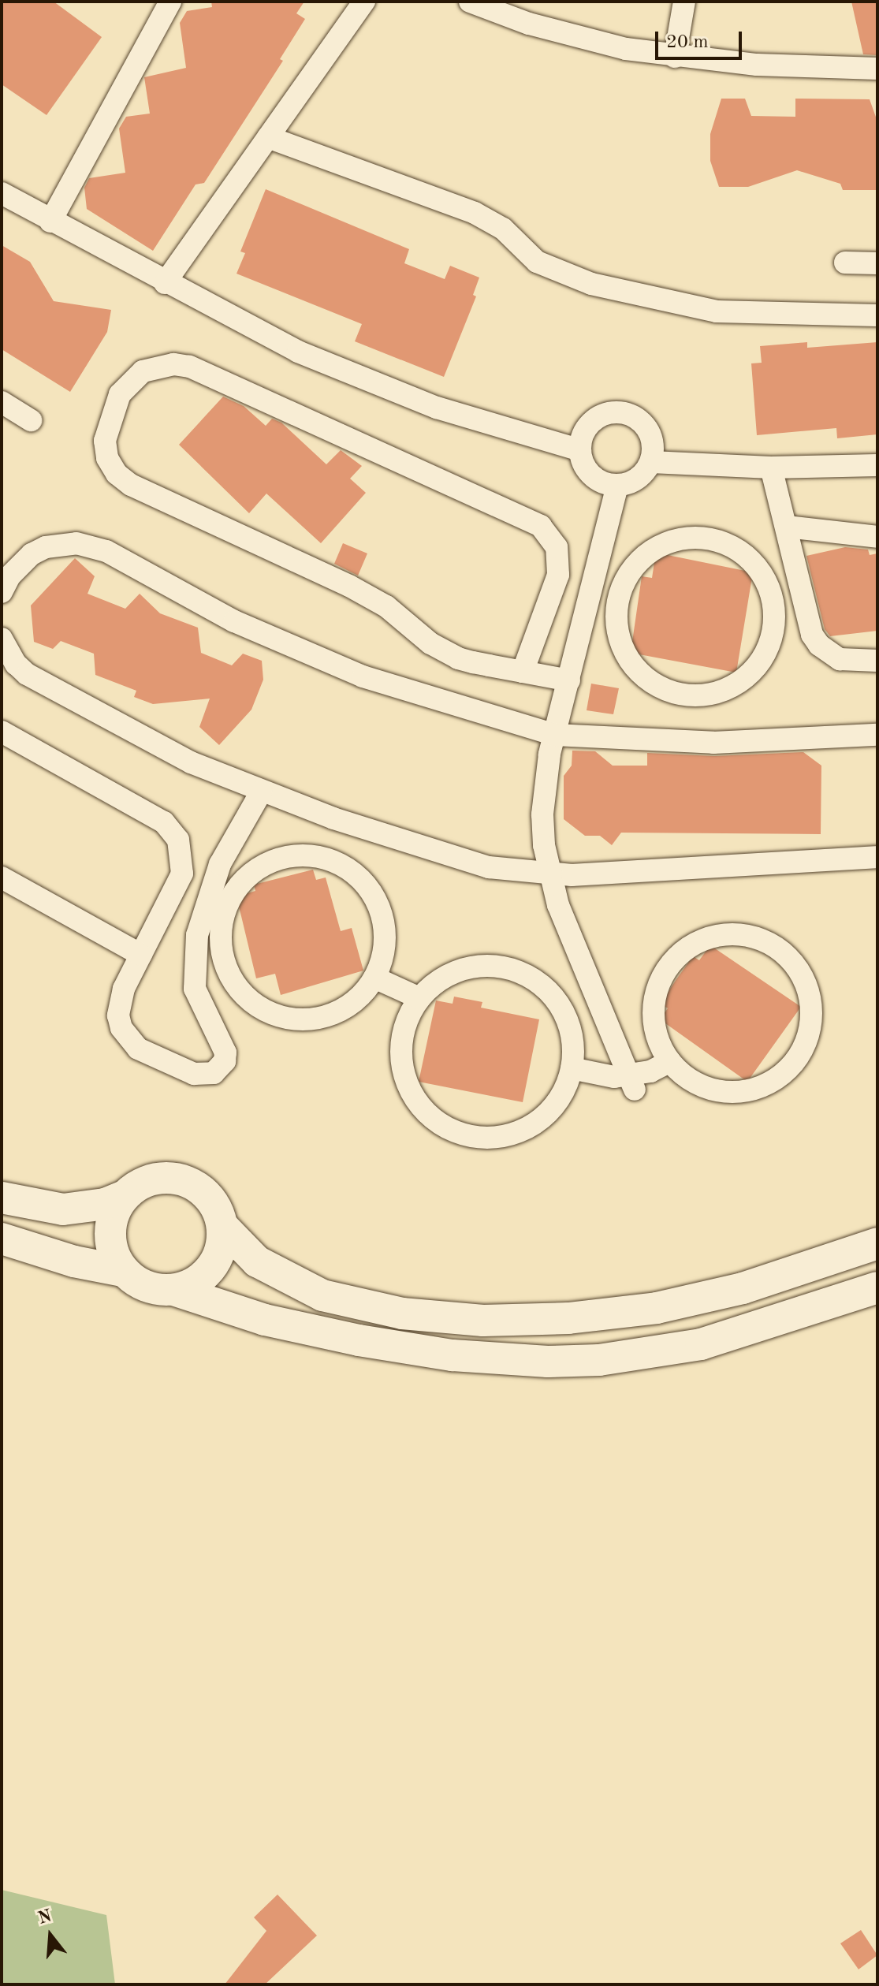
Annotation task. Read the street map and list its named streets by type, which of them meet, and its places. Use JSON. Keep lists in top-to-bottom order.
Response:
{
  "scale_bar": "20 m",
  "north": "top"
}
